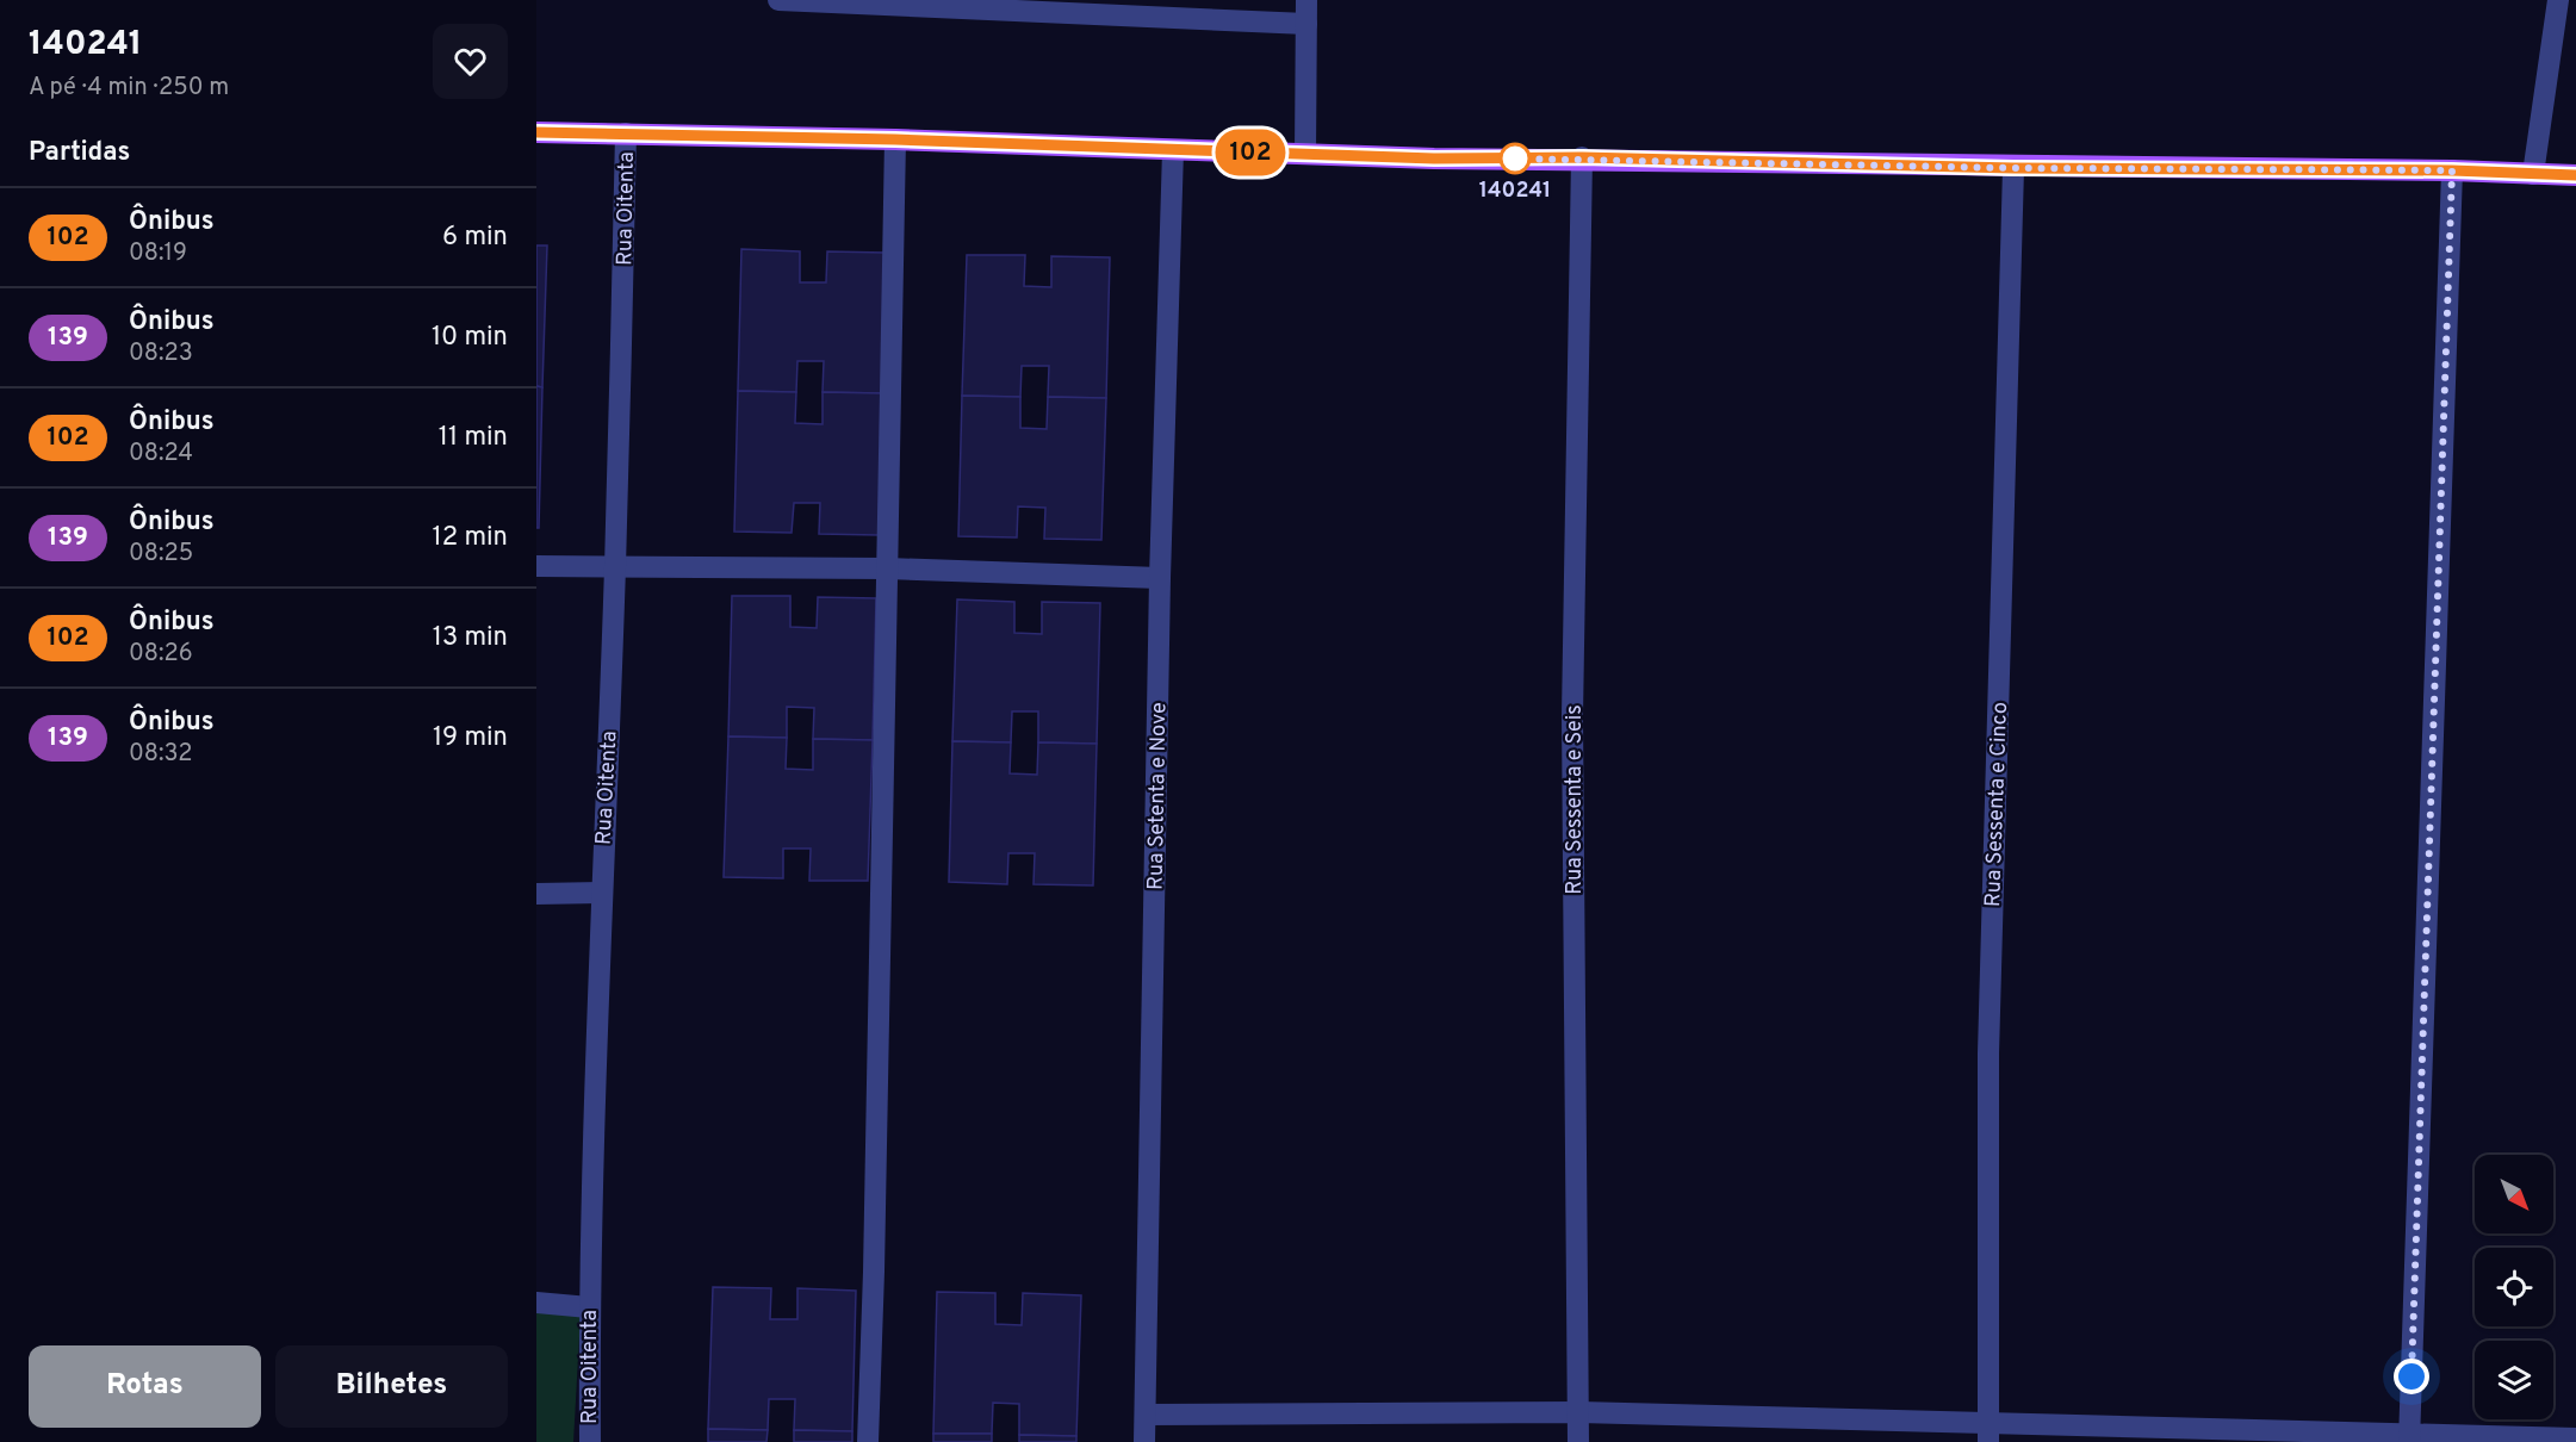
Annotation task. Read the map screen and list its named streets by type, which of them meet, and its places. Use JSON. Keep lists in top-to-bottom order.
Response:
{
  "streets": {
    "street": [
      "Rua Oitenta",
      "Rua Setenta e Nove",
      "Rua Sessenta e Seis",
      "Rua Sessenta e Cinco"
    ]
  },
  "places": ["140241"],
  "lines": ["bus line 102"],
  "north": "bottom right",
  "page": {
    "heading": [
      ["140241", "A pé · 4 min · 250 m"],
      "Partidas"
    ],
    "on_map": "102",
    "list": [
      {
        "mark": "102",
        "name": "Ônibus",
        "note": "08:19",
        "value": "6 min"
      },
      {
        "mark": "139",
        "name": "Ônibus",
        "note": "08:23",
        "value": "10 min"
      },
      {
        "mark": "102",
        "name": "Ônibus",
        "note": "08:24",
        "value": "11 min"
      },
      {
        "mark": "139",
        "name": "Ônibus",
        "note": "08:25",
        "value": "12 min"
      },
      {
        "mark": "102",
        "name": "Ônibus",
        "note": "08:26",
        "value": "13 min"
      },
      {
        "mark": "139",
        "name": "Ônibus",
        "note": "08:32",
        "value": "19 min"
      }
    ],
    "buttons": ["Rotas", "Bilhetes"]
  }
}
